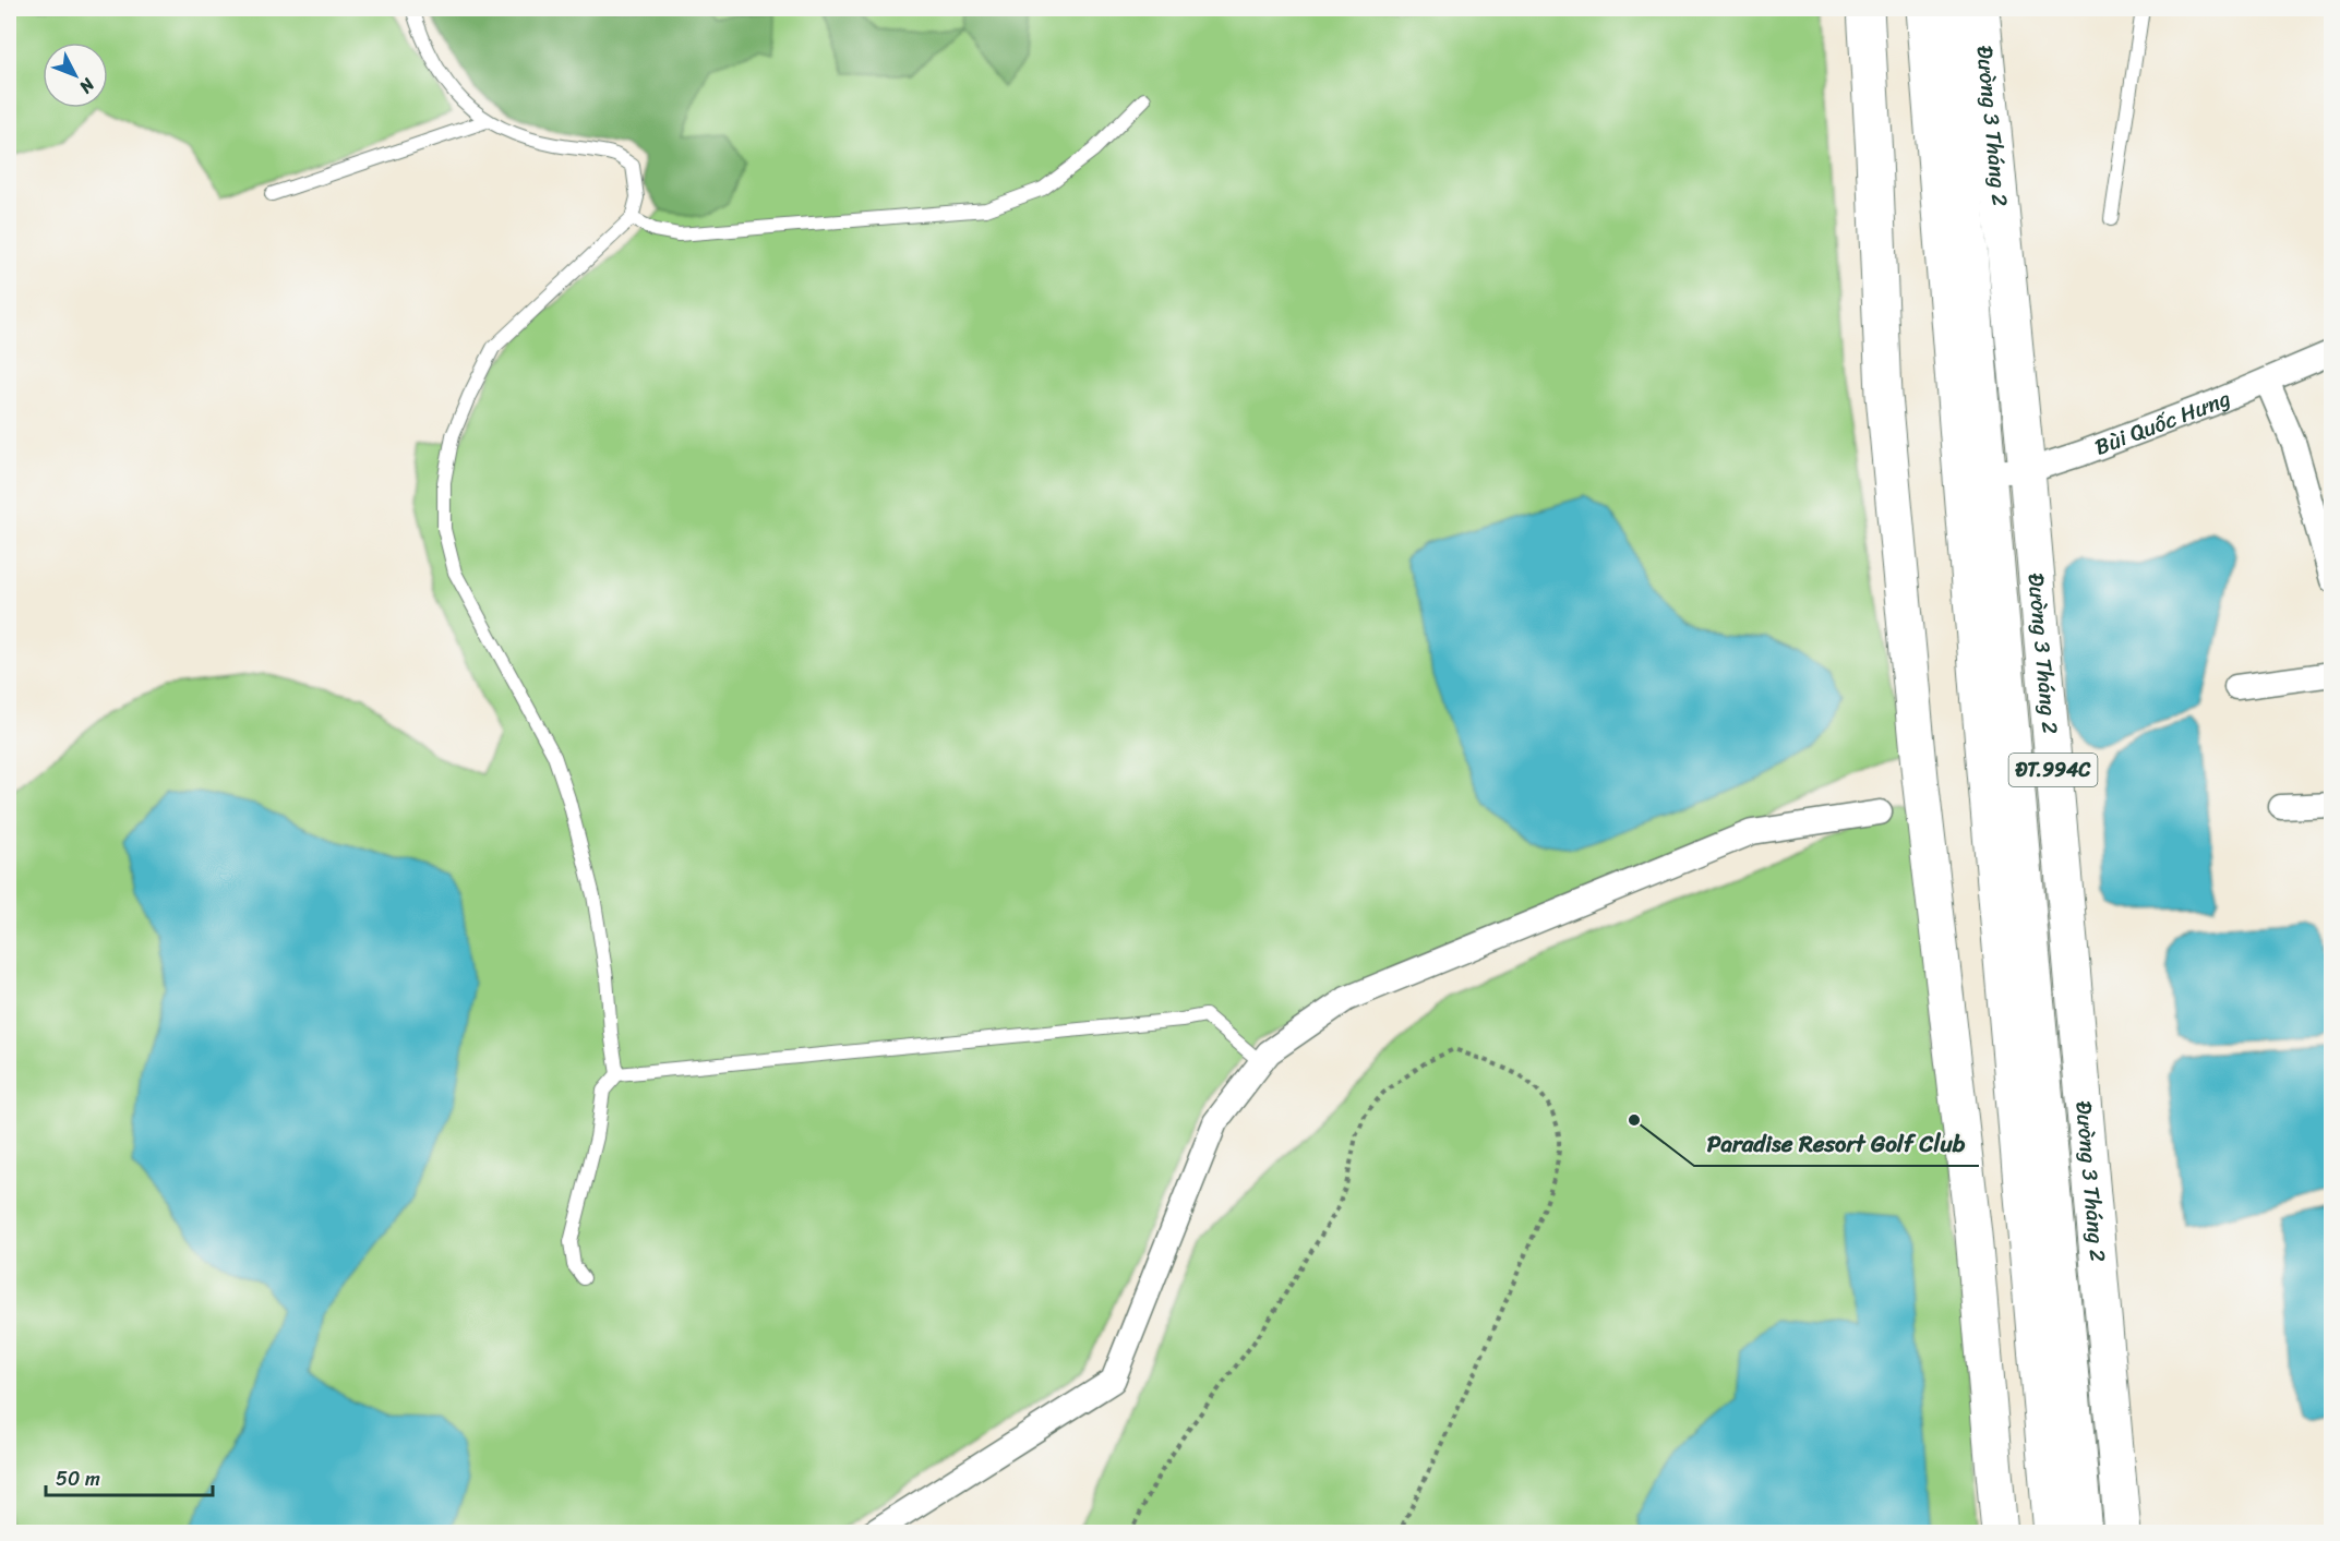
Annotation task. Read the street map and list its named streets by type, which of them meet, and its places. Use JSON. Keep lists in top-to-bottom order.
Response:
{
  "streets": {
    "main road": ["Đường 3 Tháng 2", "ĐT.994C"],
    "street": ["Bùi Quốc Hưng"]
  },
  "crossings": [
    ["Đường 3 Tháng 2", "Bùi Quốc Hưng"]
  ],
  "places": ["Paradise Resort Golf Club"],
  "scale_bar": "50 m",
  "north": "bottom right"
}
